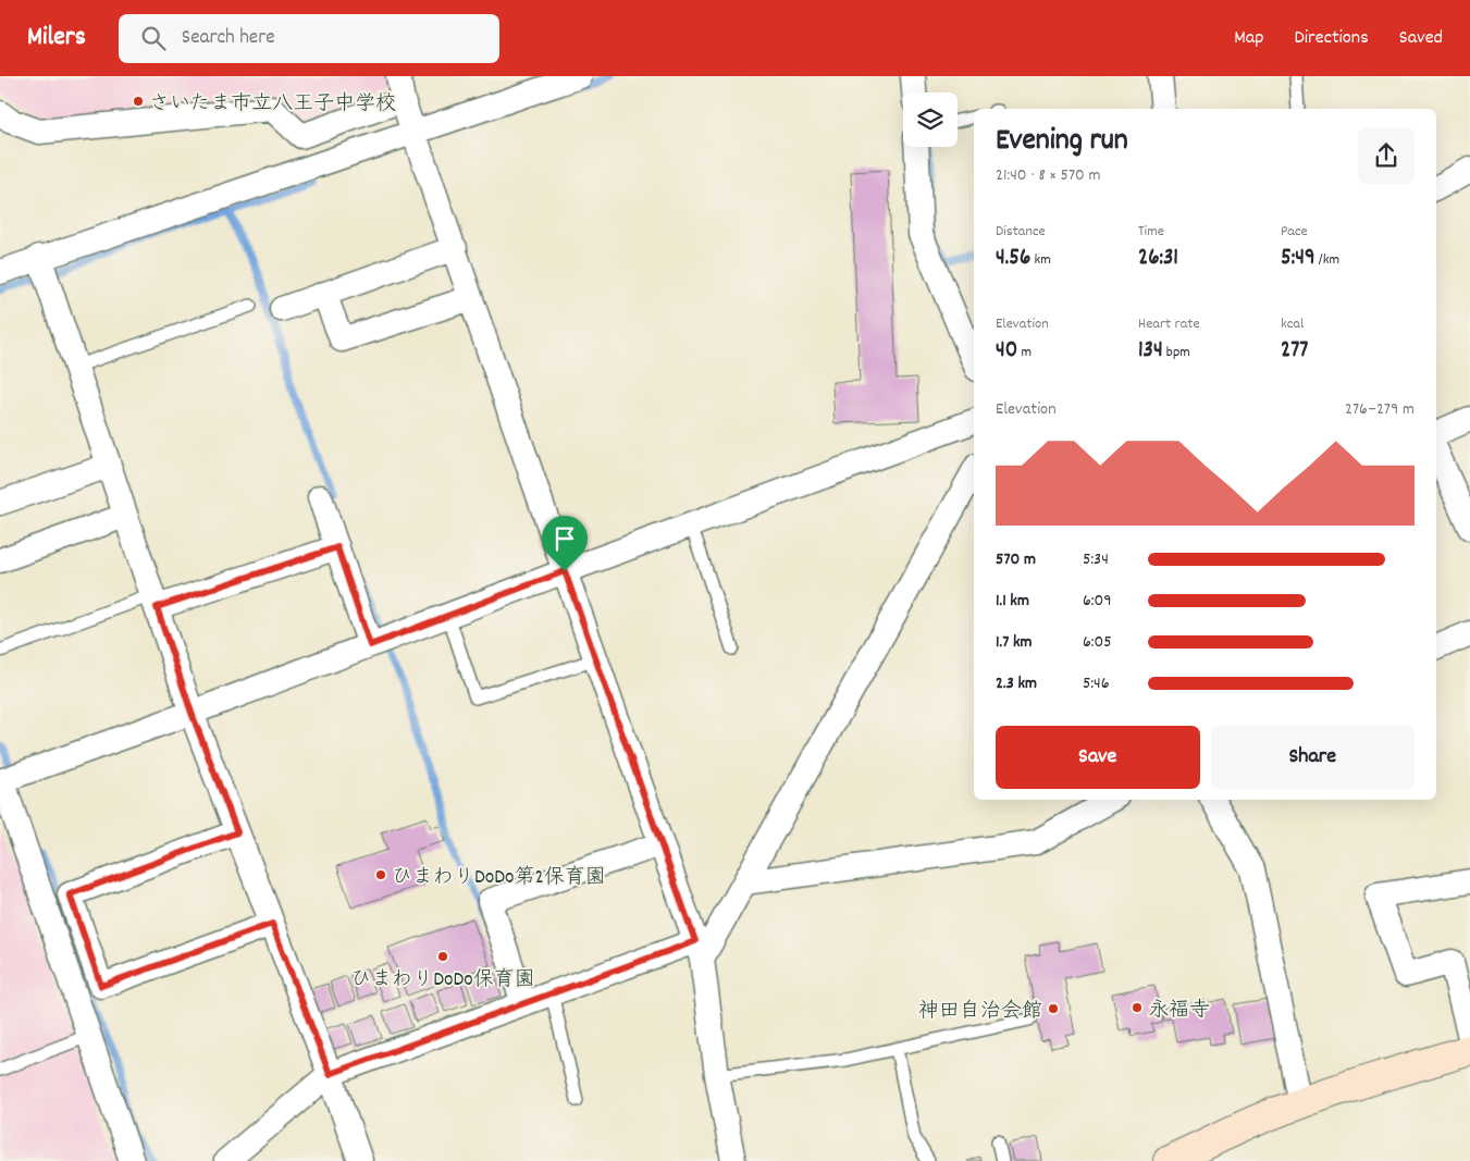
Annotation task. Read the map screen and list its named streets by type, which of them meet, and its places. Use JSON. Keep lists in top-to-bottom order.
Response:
{
  "places": [
    "さいたま市立八王子中学校",
    "ひまわりDoDo第2保育園",
    "ひまわりDoDo保育園",
    "永福寺",
    "神田自治会館"
  ],
  "page": {
    "header": "Milers",
    "search": "Search here",
    "nav": ["Map", "Directions", "Saved"],
    "heading": ["Evening run", "21:40 · 8 × 570 m"],
    "stats": [
      ["Distance", "4.56 km"],
      ["Time", "26:31"],
      ["Pace", "5:49 /km"],
      ["Elevation", "40 m"],
      ["Heart rate", "134 bpm"],
      ["kcal", "277"]
    ],
    "chart": ["Elevation", "276–279 m"],
    "list": [
      {
        "name": "570 m",
        "note": "5:34"
      },
      {
        "name": "1.1 km",
        "note": "6:09"
      },
      {
        "name": "1.7 km",
        "note": "6:05"
      },
      {
        "name": "2.3 km",
        "note": "5:46"
      }
    ],
    "buttons": ["Save", "Share"]
  }
}
